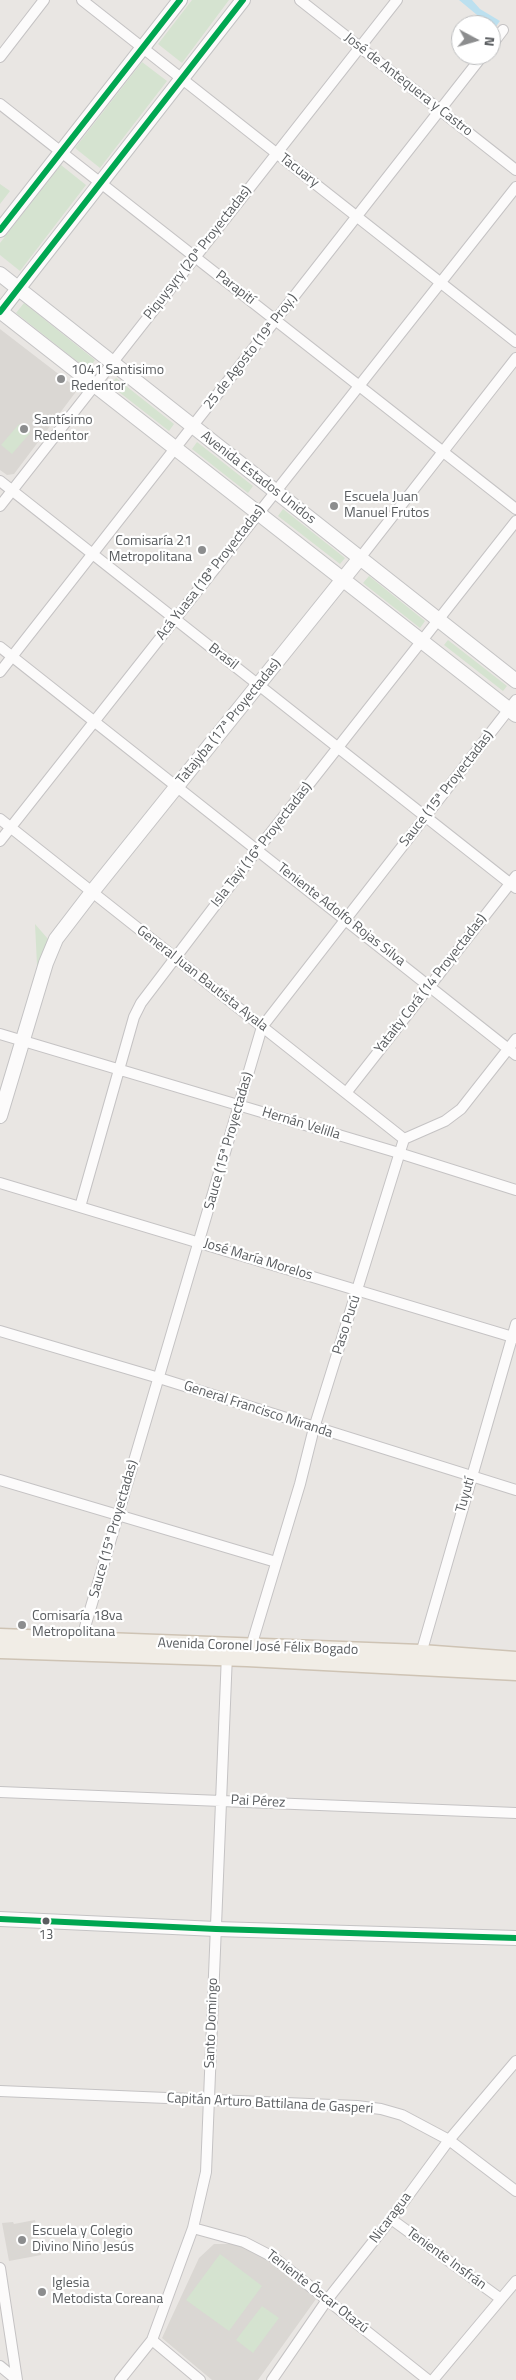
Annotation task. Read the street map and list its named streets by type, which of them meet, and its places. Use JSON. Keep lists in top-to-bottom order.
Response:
{
  "streets": {
    "main road": ["Avenida Estados Unidos", "Tatajyba (17ª Proyectadas)", "Avenida Coronel José Félix Bogado"],
    "street": [
      "José de Antequera y Castro",
      "Tacuary",
      "Piquysyry (20ª Proyectadas)",
      "Parapití",
      "25 de Agosto (19ª Proy.)",
      "Acá Yuasa (18ª Proyectadas)",
      "Brasil",
      "Sauce (15ª Proyectadas)",
      "Isla Tayi (16ª Proyectadas)",
      "Teniente Adolfo Rojas Silva",
      "General Juan Bautista Ayala",
      "Yataity Corá (14 Proyectadas)",
      "Hernán Velilla",
      "José María Morelos",
      "Paso Pucú",
      "General Francisco Miranda",
      "Tuyutí",
      "Pai Pérez",
      "Santo Domingo",
      "Capitán Arturo Battilana de Gasperi",
      "Nicaragua",
      "Teniente Insfrán",
      "Teniente Óscar Otazú"
    ]
  },
  "crossings": [
    ["José de Antequera y Castro", "Piquysyry (20ª Proyectadas)"],
    ["José de Antequera y Castro", "25 de Agosto (19ª Proy.)"],
    ["Tacuary", "Piquysyry (20ª Proyectadas)"],
    ["Tacuary", "25 de Agosto (19ª Proy.)"],
    ["Tacuary", "Acá Yuasa (18ª Proyectadas)"],
    ["Piquysyry (20ª Proyectadas)", "Parapití"],
    ["Piquysyry (20ª Proyectadas)", "Avenida Estados Unidos"],
    ["Piquysyry (20ª Proyectadas)", "Brasil"],
    ["Parapití", "25 de Agosto (19ª Proy.)"],
    ["Parapití", "Acá Yuasa (18ª Proyectadas)"],
    ["Parapití", "Tatajyba (17ª Proyectadas)"],
    ["25 de Agosto (19ª Proy.)", "Avenida Estados Unidos"],
    ["25 de Agosto (19ª Proy.)", "Brasil"],
    ["25 de Agosto (19ª Proy.)", "Teniente Adolfo Rojas Silva"],
    ["Avenida Estados Unidos", "Acá Yuasa (18ª Proyectadas)"],
    ["Avenida Estados Unidos", "Tatajyba (17ª Proyectadas)"],
    ["Avenida Estados Unidos", "Sauce (15ª Proyectadas)"],
    ["Avenida Estados Unidos", "Isla Tayi (16ª Proyectadas)"],
    ["Acá Yuasa (18ª Proyectadas)", "Brasil"],
    ["Acá Yuasa (18ª Proyectadas)", "Teniente Adolfo Rojas Silva"],
    ["Acá Yuasa (18ª Proyectadas)", "General Juan Bautista Ayala"],
    ["Brasil", "Tatajyba (17ª Proyectadas)"],
    ["Brasil", "Sauce (15ª Proyectadas)"],
    ["Brasil", "Isla Tayi (16ª Proyectadas)"],
    ["Brasil", "Yataity Corá (14 Proyectadas)"],
    ["Tatajyba (17ª Proyectadas)", "Teniente Adolfo Rojas Silva"],
    ["Tatajyba (17ª Proyectadas)", "General Juan Bautista Ayala"],
    ["Tatajyba (17ª Proyectadas)", "Hernán Velilla"],
    ["Sauce (15ª Proyectadas)", "Teniente Adolfo Rojas Silva"],
    ["Sauce (15ª Proyectadas)", "General Juan Bautista Ayala"],
    ["Sauce (15ª Proyectadas)", "Hernán Velilla"],
    ["Sauce (15ª Proyectadas)", "José María Morelos"],
    ["Sauce (15ª Proyectadas)", "General Francisco Miranda"],
    ["Sauce (15ª Proyectadas)", "Avenida Coronel José Félix Bogado"],
    ["Isla Tayi (16ª Proyectadas)", "Teniente Adolfo Rojas Silva"],
    ["Isla Tayi (16ª Proyectadas)", "General Juan Bautista Ayala"],
    ["Isla Tayi (16ª Proyectadas)", "Hernán Velilla"],
    ["Isla Tayi (16ª Proyectadas)", "José María Morelos"],
    ["Teniente Adolfo Rojas Silva", "Yataity Corá (14 Proyectadas)"],
    ["General Juan Bautista Ayala", "Yataity Corá (14 Proyectadas)"],
    ["General Juan Bautista Ayala", "Paso Pucú"],
    ["Hernán Velilla", "Paso Pucú"],
    ["José María Morelos", "Paso Pucú"],
    ["José María Morelos", "Tuyutí"],
    ["Paso Pucú", "General Francisco Miranda"],
    ["Paso Pucú", "Avenida Coronel José Félix Bogado"],
    ["General Francisco Miranda", "Tuyutí"],
    ["Tuyutí", "Avenida Coronel José Félix Bogado"],
    ["Avenida Coronel José Félix Bogado", "Santo Domingo"],
    ["Pai Pérez", "Santo Domingo"],
    ["Santo Domingo", "Capitán Arturo Battilana de Gasperi"],
    ["Santo Domingo", "Teniente Óscar Otazú"],
    ["Capitán Arturo Battilana de Gasperi", "Nicaragua"],
    ["Nicaragua", "Teniente Insfrán"],
    ["Nicaragua", "Teniente Óscar Otazú"]
  ],
  "places": [
    "1041 Santisimo Redentor",
    "Santísimo Redentor",
    "Escuela Juan Manuel Frutos",
    "Comisaría 21 Metropolitana",
    "Comisaría 18va Metropolitana",
    "13",
    "Escuela y Colegio Divino Niño Jesús",
    "Iglesia Metodista Coreana"
  ],
  "north": "right"
}
